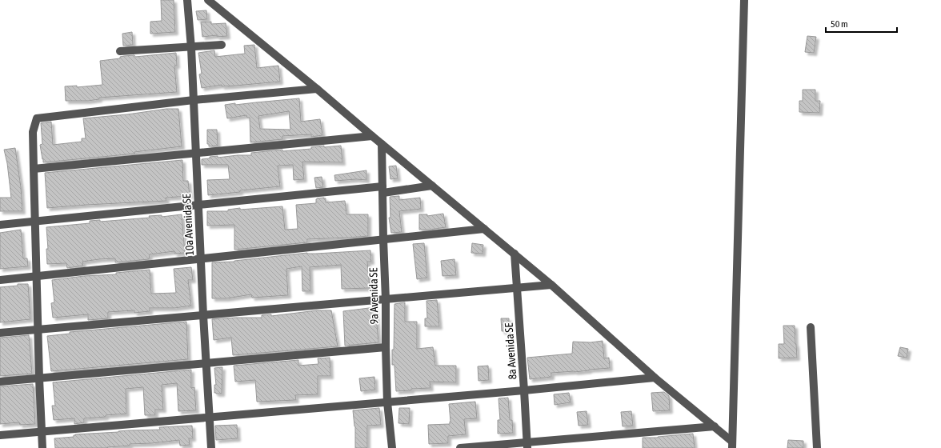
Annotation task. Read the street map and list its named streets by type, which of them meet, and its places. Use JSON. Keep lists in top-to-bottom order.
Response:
{
  "streets": {
    "street": ["10a Avenida SE", "9a Avenida SE", "8a Avenida SE"]
  },
  "scale_bar": "50 m"
}
